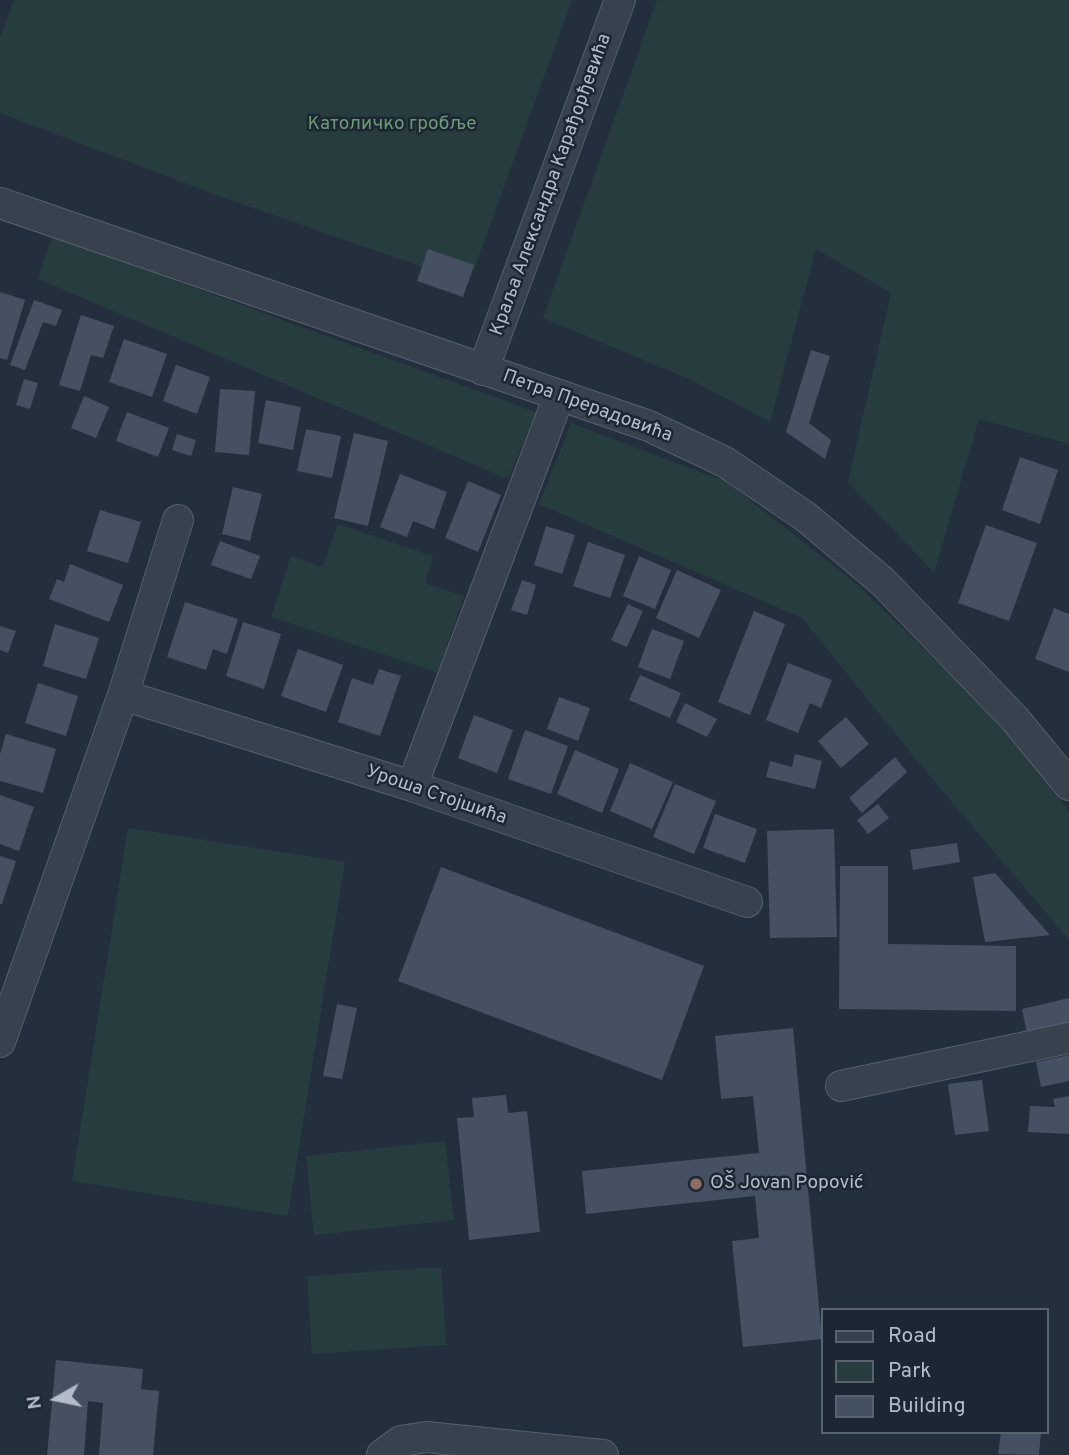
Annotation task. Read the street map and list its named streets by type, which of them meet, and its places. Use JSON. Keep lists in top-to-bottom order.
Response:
{
  "streets": {
    "street": ["Краља Александра Карађорђевића", "Петра Прерадовића", "Уроша Стојшића"]
  },
  "crossings": [
    ["Краља Александра Карађорђевића", "Петра Прерадовића"]
  ],
  "parks": ["Католичко гробље"],
  "places": ["OŠ Jovan Popović"],
  "legend": ["Road", "Park", "Building"],
  "north": "left"
}
